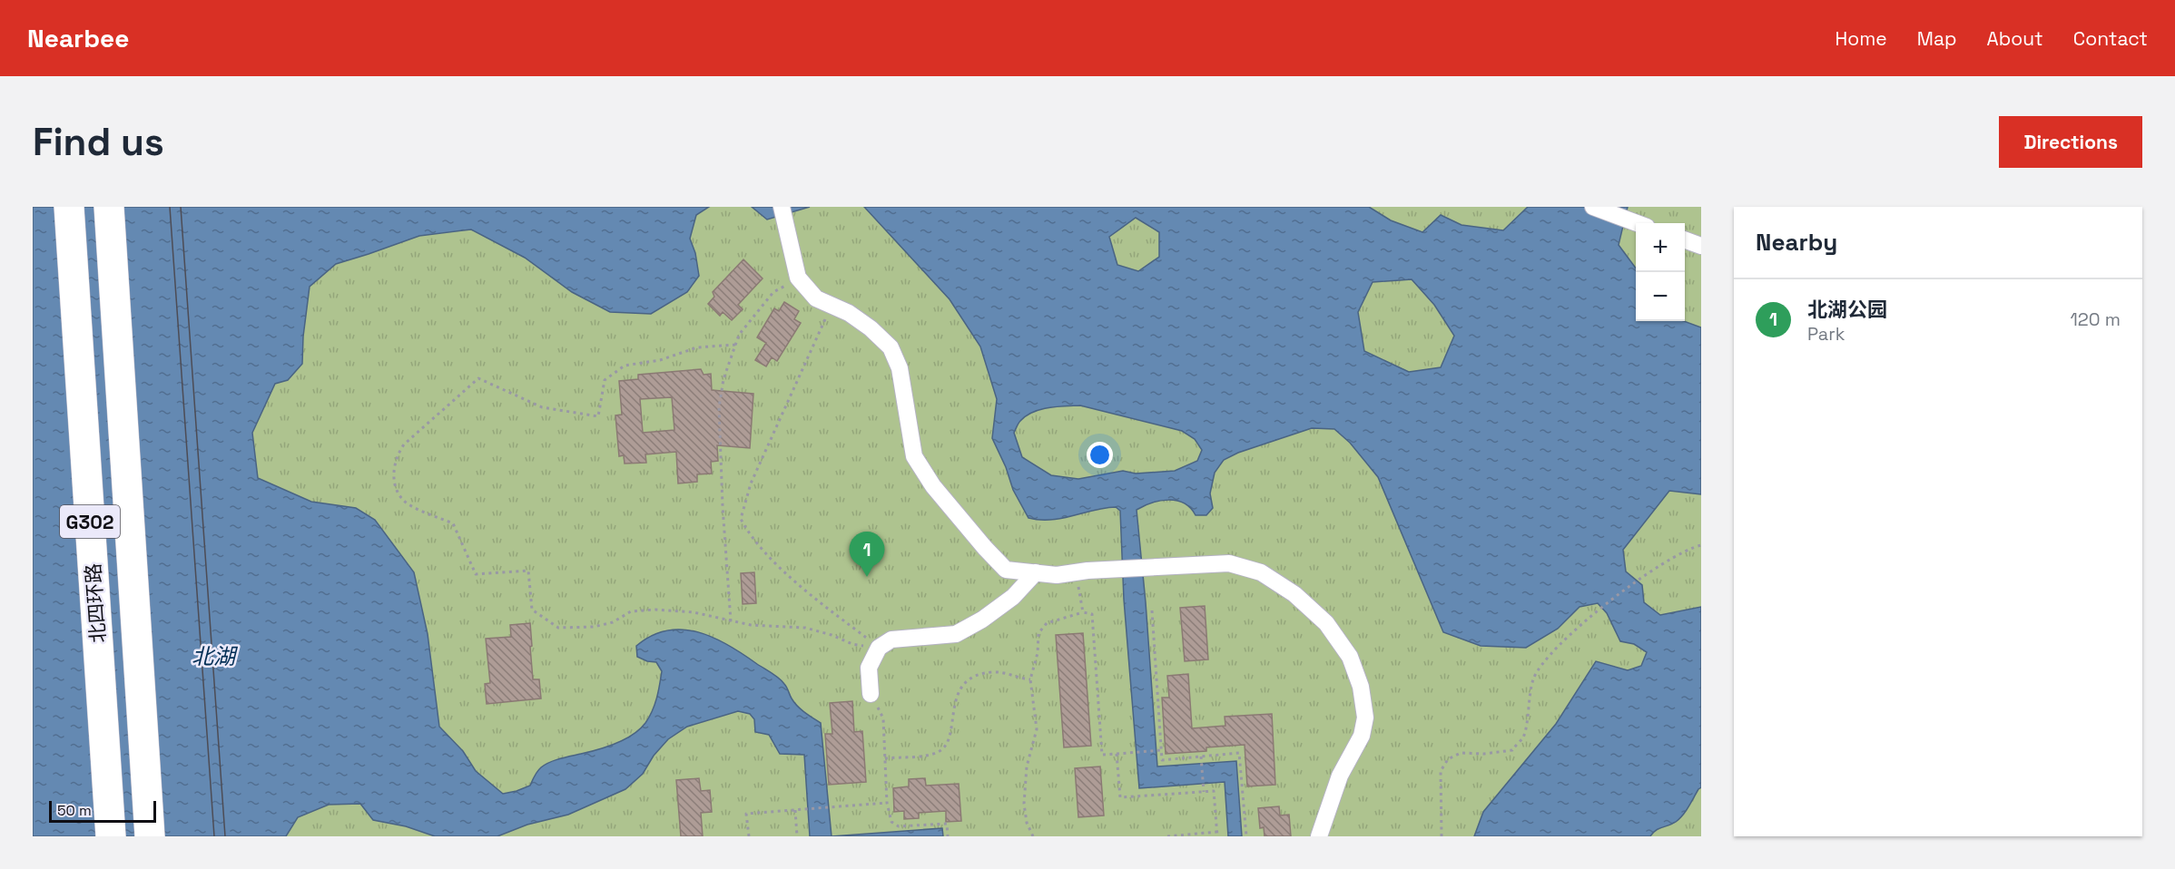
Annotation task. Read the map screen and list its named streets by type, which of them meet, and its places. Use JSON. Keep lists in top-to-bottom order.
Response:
{
  "streets": {
    "highway": ["G302", "北四环路"]
  },
  "water": ["北湖"],
  "scale_bar": "50 m",
  "page": {
    "header": "Nearbee",
    "nav": [
      "Home",
      "Map",
      "About",
      "Contact"
    ],
    "buttons": "Directions",
    "title": "Find us",
    "heading": "Nearby",
    "map_buttons": ["+", "−"],
    "list": [
      {
        "mark": "1",
        "name": "北湖公园",
        "note": "Park",
        "value": "120 m"
      }
    ],
    "pins": "1",
    "scale": "50 m"
  }
}
